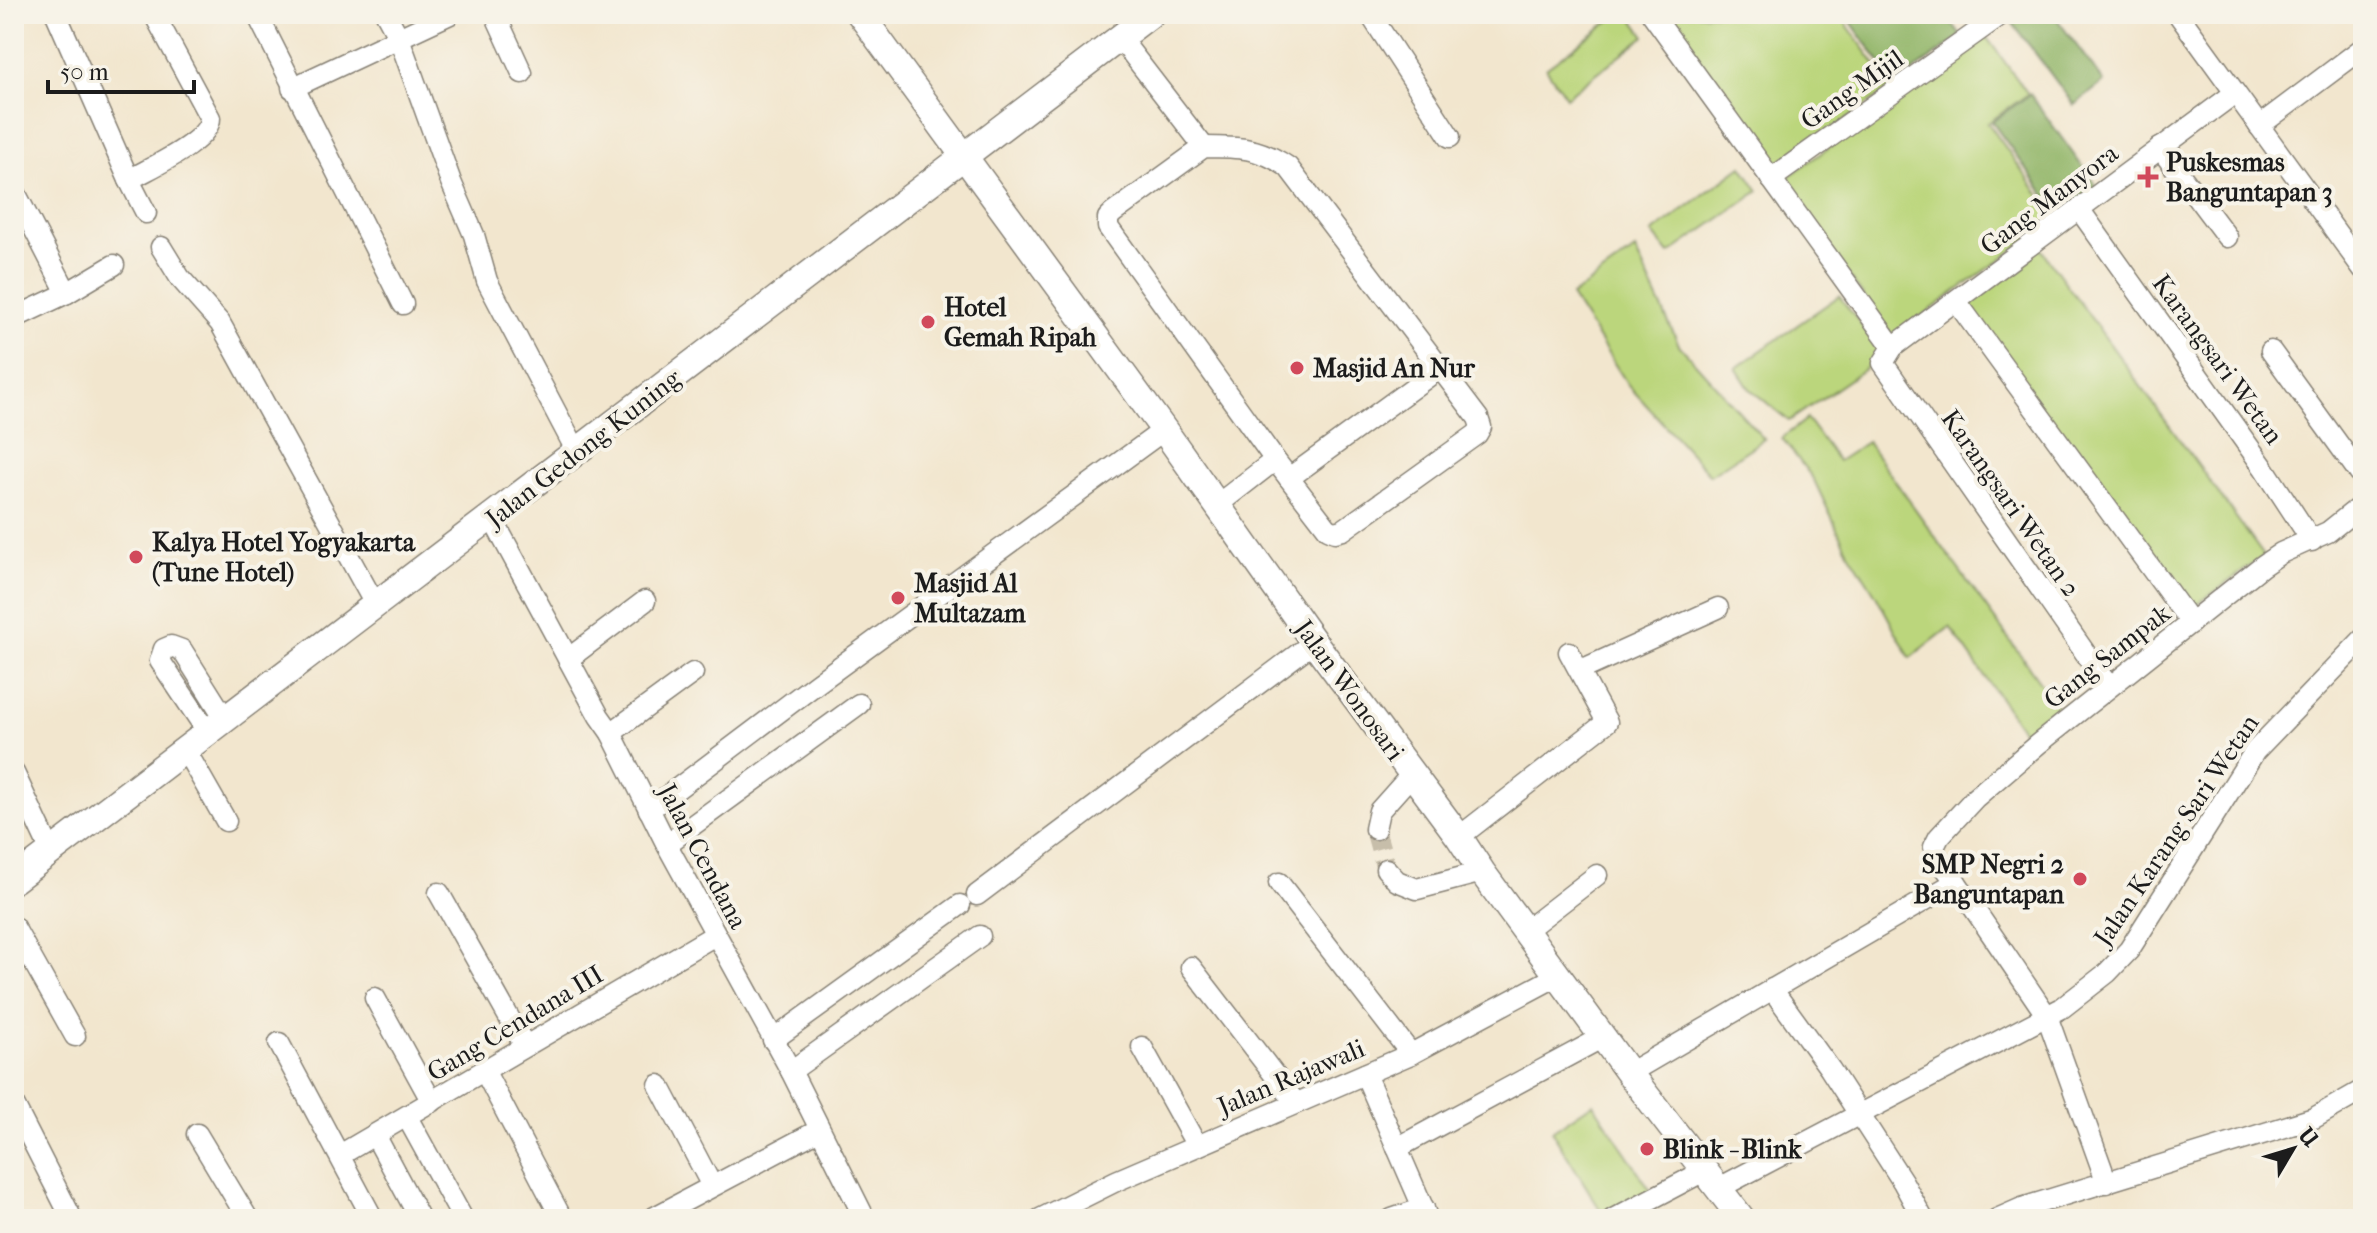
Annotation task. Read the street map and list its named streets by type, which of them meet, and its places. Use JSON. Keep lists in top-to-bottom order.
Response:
{
  "streets": {
    "main road": ["Jalan Gedong Kuning", "Jalan Wonosari"],
    "street": [
      "Gang Mijil",
      "Gang Manyora",
      "Karangsari Wetan",
      "Karangsari Wetan 2",
      "Gang Sampak",
      "Jalan Karang Sari Wetan",
      "Jalan Cendana",
      "Gang Cendana III",
      "Jalan Rajawali"
    ]
  },
  "crossings": [
    ["Gang Manyora", "Karangsari Wetan"],
    ["Gang Manyora", "Karangsari Wetan 2"],
    ["Karangsari Wetan", "Gang Sampak"],
    ["Jalan Gedong Kuning", "Jalan Wonosari"],
    ["Jalan Gedong Kuning", "Jalan Cendana"],
    ["Karangsari Wetan 2", "Gang Sampak"],
    ["Jalan Wonosari", "Jalan Karang Sari Wetan"],
    ["Jalan Wonosari", "Jalan Rajawali"],
    ["Jalan Cendana", "Gang Cendana III"]
  ],
  "places": {
    "health": ["Puskesmas Banguntapan 3"],
    "other": [
      "Hotel Gemah Ripah",
      "Masjid An Nur",
      "Kalya Hotel Yogyakarta (Tune Hotel)",
      "Masjid Al Multazam",
      "SMP Negri 2 Banguntapan",
      "Blink - Blink"
    ]
  },
  "scale_bar": "50 m",
  "north": "top right"
}
